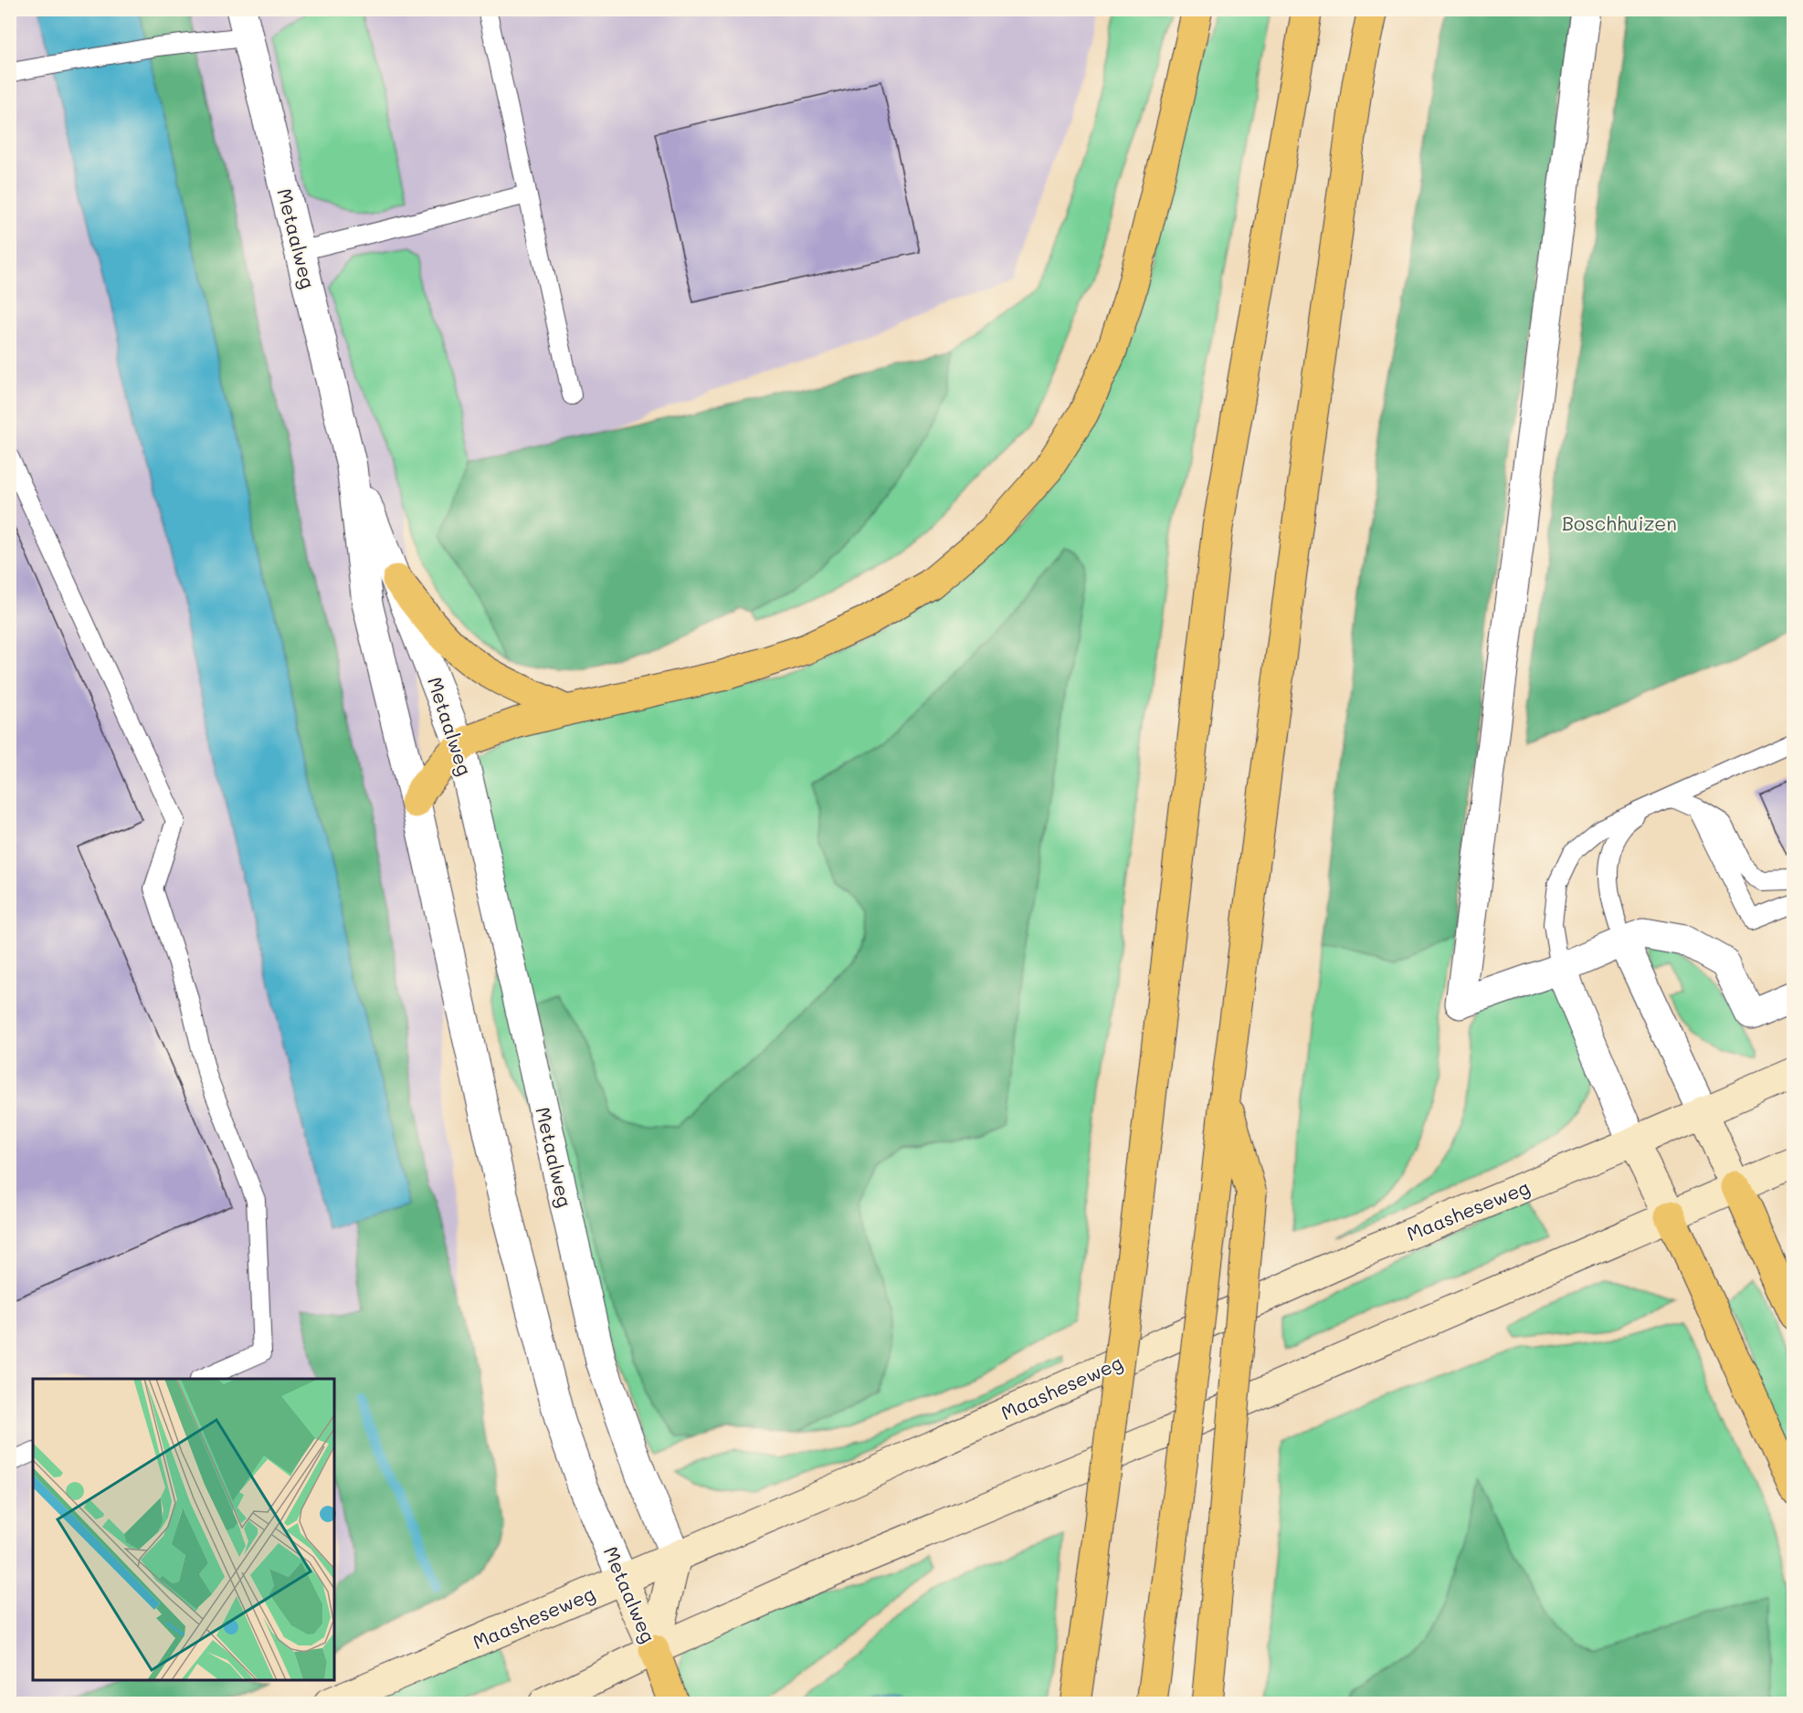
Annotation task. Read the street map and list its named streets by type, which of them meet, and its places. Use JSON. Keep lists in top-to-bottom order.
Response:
{
  "streets": {
    "main road": ["Metaalweg", "Maasheseweg"]
  },
  "crossings": [
    ["Metaalweg", "Maasheseweg"]
  ],
  "parks": ["Boschhuizen"]
}
